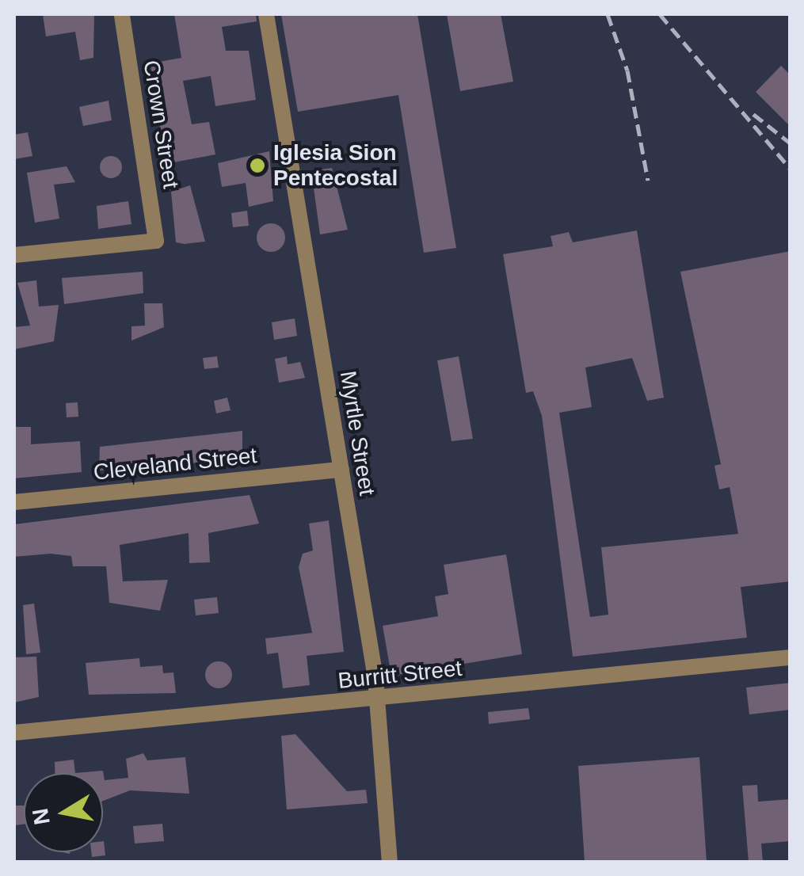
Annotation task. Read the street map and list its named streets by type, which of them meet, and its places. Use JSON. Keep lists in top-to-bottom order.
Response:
{
  "streets": {
    "street": [
      "Crown Street",
      "Myrtle Street",
      "Cleveland Street",
      "Burritt Street"
    ]
  },
  "crossings": [
    ["Myrtle Street", "Cleveland Street"],
    ["Myrtle Street", "Burritt Street"]
  ],
  "places": ["Iglesia Sion Pentecostal"],
  "north": "left"
}
